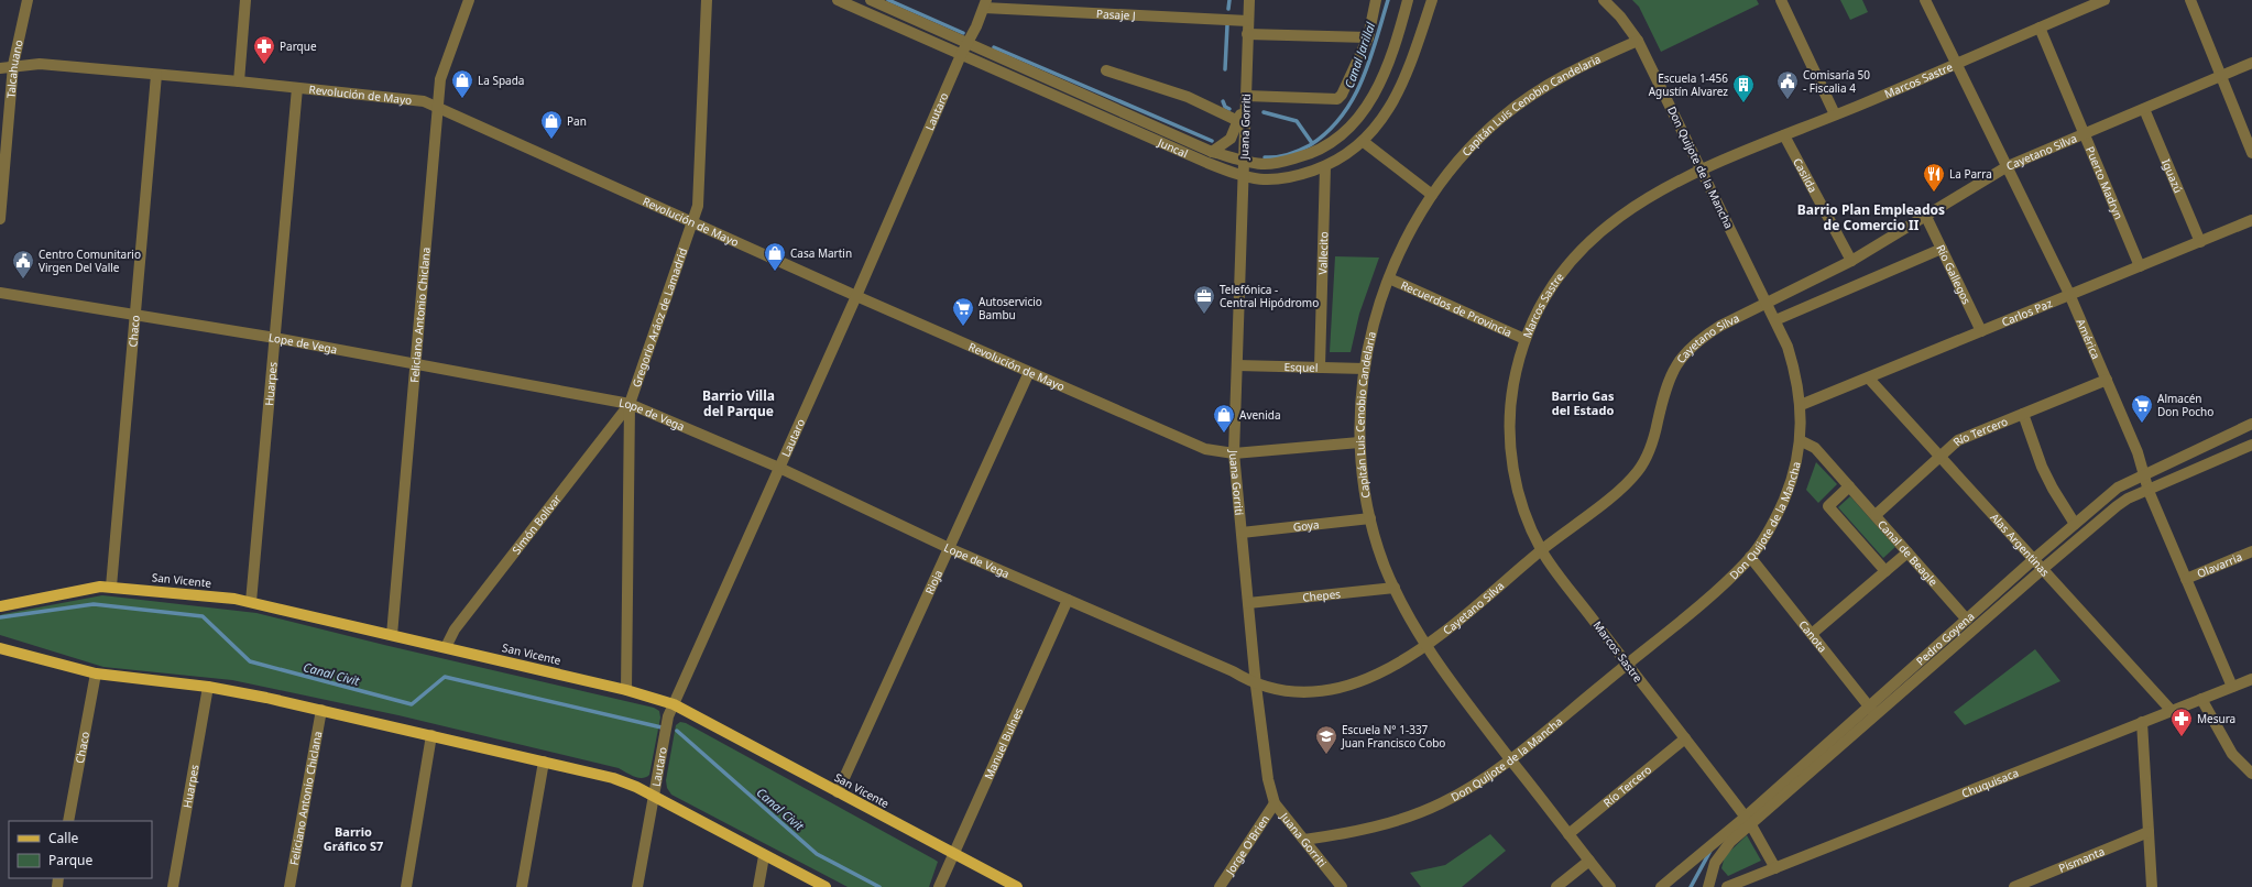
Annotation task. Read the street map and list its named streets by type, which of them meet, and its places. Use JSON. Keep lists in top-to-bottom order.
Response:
{
  "streets": {
    "main road": ["San Vicente"],
    "street": [
      "Pasaje J",
      "Talcahuano",
      "Marcos Sastre",
      "Revolución de Mayo",
      "Capitán Luis Cenobio Candelaria",
      "Lautaro",
      "Juana Gorriti",
      "Juncal",
      "Cayetano Silva",
      "Don Quijote de la Mancha",
      "Casilda",
      "Iguazú",
      "Puerto Madryn",
      "Vallecito",
      "Río Gallegos",
      "Recuerdos de Provincia",
      "Carlos Paz",
      "Feliciano Antonio Chiclana",
      "Gregorio Aráoz de Lamadrid",
      "Chaco",
      "América",
      "Lope de Vega",
      "Esquel",
      "Huarpes",
      "Río Tercero",
      "Simón Bolívar",
      "Goya",
      "Alas Argentinas",
      "Canal de Beagle",
      "Olavarria",
      "Rioja",
      "Chepes",
      "Canota",
      "Pedro Goyena",
      "Manuel Bulnes",
      "Chuquisaca",
      "Jorge O'Brien",
      "Pismanta"
    ]
  },
  "crossings": [
    ["Pasaje J", "Lautaro"],
    ["Pasaje J", "Juana Gorriti"],
    ["Talcahuano", "Revolución de Mayo"],
    ["Marcos Sastre", "Cayetano Silva"],
    ["Marcos Sastre", "Don Quijote de la Mancha"],
    ["Marcos Sastre", "Casilda"],
    ["Marcos Sastre", "Puerto Madryn"],
    ["Marcos Sastre", "Recuerdos de Provincia"],
    ["Marcos Sastre", "América"],
    ["Marcos Sastre", "Río Tercero"],
    ["Marcos Sastre", "Pedro Goyena"],
    ["Marcos Sastre", "Chuquisaca"],
    ["Revolución de Mayo", "Capitán Luis Cenobio Candelaria"],
    ["Revolución de Mayo", "Lautaro"],
    ["Revolución de Mayo", "Juana Gorriti"],
    ["Revolución de Mayo", "Feliciano Antonio Chiclana"],
    ["Revolución de Mayo", "Gregorio Aráoz de Lamadrid"],
    ["Revolución de Mayo", "Chaco"],
    ["Revolución de Mayo", "Huarpes"],
    ["Revolución de Mayo", "Rioja"],
    ["Capitán Luis Cenobio Candelaria", "Cayetano Silva"],
    ["Capitán Luis Cenobio Candelaria", "Don Quijote de la Mancha"],
    ["Capitán Luis Cenobio Candelaria", "Recuerdos de Provincia"],
    ["Capitán Luis Cenobio Candelaria", "Esquel"],
    ["Capitán Luis Cenobio Candelaria", "Río Tercero"],
    ["Capitán Luis Cenobio Candelaria", "Goya"],
    ["Capitán Luis Cenobio Candelaria", "Chepes"],
    ["Lautaro", "Juncal"],
    ["Lautaro", "Lope de Vega"],
    ["Lautaro", "San Vicente"],
    ["Juana Gorriti", "Juncal"],
    ["Juana Gorriti", "Cayetano Silva"],
    ["Juana Gorriti", "Don Quijote de la Mancha"],
    ["Juana Gorriti", "Lope de Vega"],
    ["Juana Gorriti", "Esquel"],
    ["Juana Gorriti", "Goya"],
    ["Juana Gorriti", "Chepes"],
    ["Juana Gorriti", "Jorge O'Brien"],
    ["Juncal", "Vallecito"],
    ["Cayetano Silva", "Don Quijote de la Mancha"],
    ["Cayetano Silva", "Casilda"],
    ["Cayetano Silva", "Iguazú"],
    ["Cayetano Silva", "Puerto Madryn"],
    ["Cayetano Silva", "Río Gallegos"],
    ["Cayetano Silva", "América"],
    ["Cayetano Silva", "Lope de Vega"],
    ["Don Quijote de la Mancha", "Carlos Paz"],
    ["Don Quijote de la Mancha", "Canal de Beagle"],
    ["Don Quijote de la Mancha", "Canota"],
    ["Iguazú", "Carlos Paz"],
    ["Puerto Madryn", "Carlos Paz"],
    ["Vallecito", "Esquel"],
    ["Río Gallegos", "Carlos Paz"],
    ["Carlos Paz", "América"],
    ["Carlos Paz", "Alas Argentinas"],
    ["Feliciano Antonio Chiclana", "Lope de Vega"],
    ["Feliciano Antonio Chiclana", "San Vicente"],
    ["Gregorio Aráoz de Lamadrid", "Lope de Vega"],
    ["Gregorio Aráoz de Lamadrid", "Simón Bolívar"],
    ["Gregorio Aráoz de Lamadrid", "San Vicente"],
    ["Chaco", "Lope de Vega"],
    ["Chaco", "San Vicente"],
    ["América", "Río Tercero"],
    ["América", "Olavarria"],
    ["América", "Pedro Goyena"],
    ["América", "Chuquisaca"],
    ["Lope de Vega", "Huarpes"],
    ["Lope de Vega", "Simón Bolívar"],
    ["Lope de Vega", "Rioja"],
    ["Lope de Vega", "Manuel Bulnes"],
    ["Huarpes", "San Vicente"],
    ["Río Tercero", "Alas Argentinas"],
    ["Río Tercero", "Canal de Beagle"],
    ["Simón Bolívar", "San Vicente"],
    ["Alas Argentinas", "Pedro Goyena"],
    ["Alas Argentinas", "Chuquisaca"],
    ["Canal de Beagle", "Pedro Goyena"],
    ["San Vicente", "Rioja"],
    ["San Vicente", "Manuel Bulnes"],
    ["Canota", "Pedro Goyena"]
  ],
  "districts": [
    "Barrio Plan Empleados de Comercio II",
    "Barrio Villa del Parque",
    "Barrio Gas del Estado",
    "Barrio Gráfico S7"
  ],
  "water": ["Canal Jarillal", "Canal Civit"],
  "places": {
    "pharmacy": ["Parque", "Mesura"],
    "shop": [
      "La Spada",
      "Pan",
      "Casa Martin",
      "Avenida"
    ],
    "public building": ["Comisaría 50 - Fiscalia 4", "Centro Comunitario Virgen Del Valle"],
    "building": ["Escuela 1-456 Agustín Alvarez"],
    "restaurant": ["La Parra"],
    "office": ["Telefónica - Central Hipódromo"],
    "supermarket": ["Autoservicio Bambu", "Almacén Don Pocho"],
    "school or university": ["Escuela N° 1-337 Juan Francisco Cobo"]
  },
  "legend": ["Calle", "Parque"]
}
